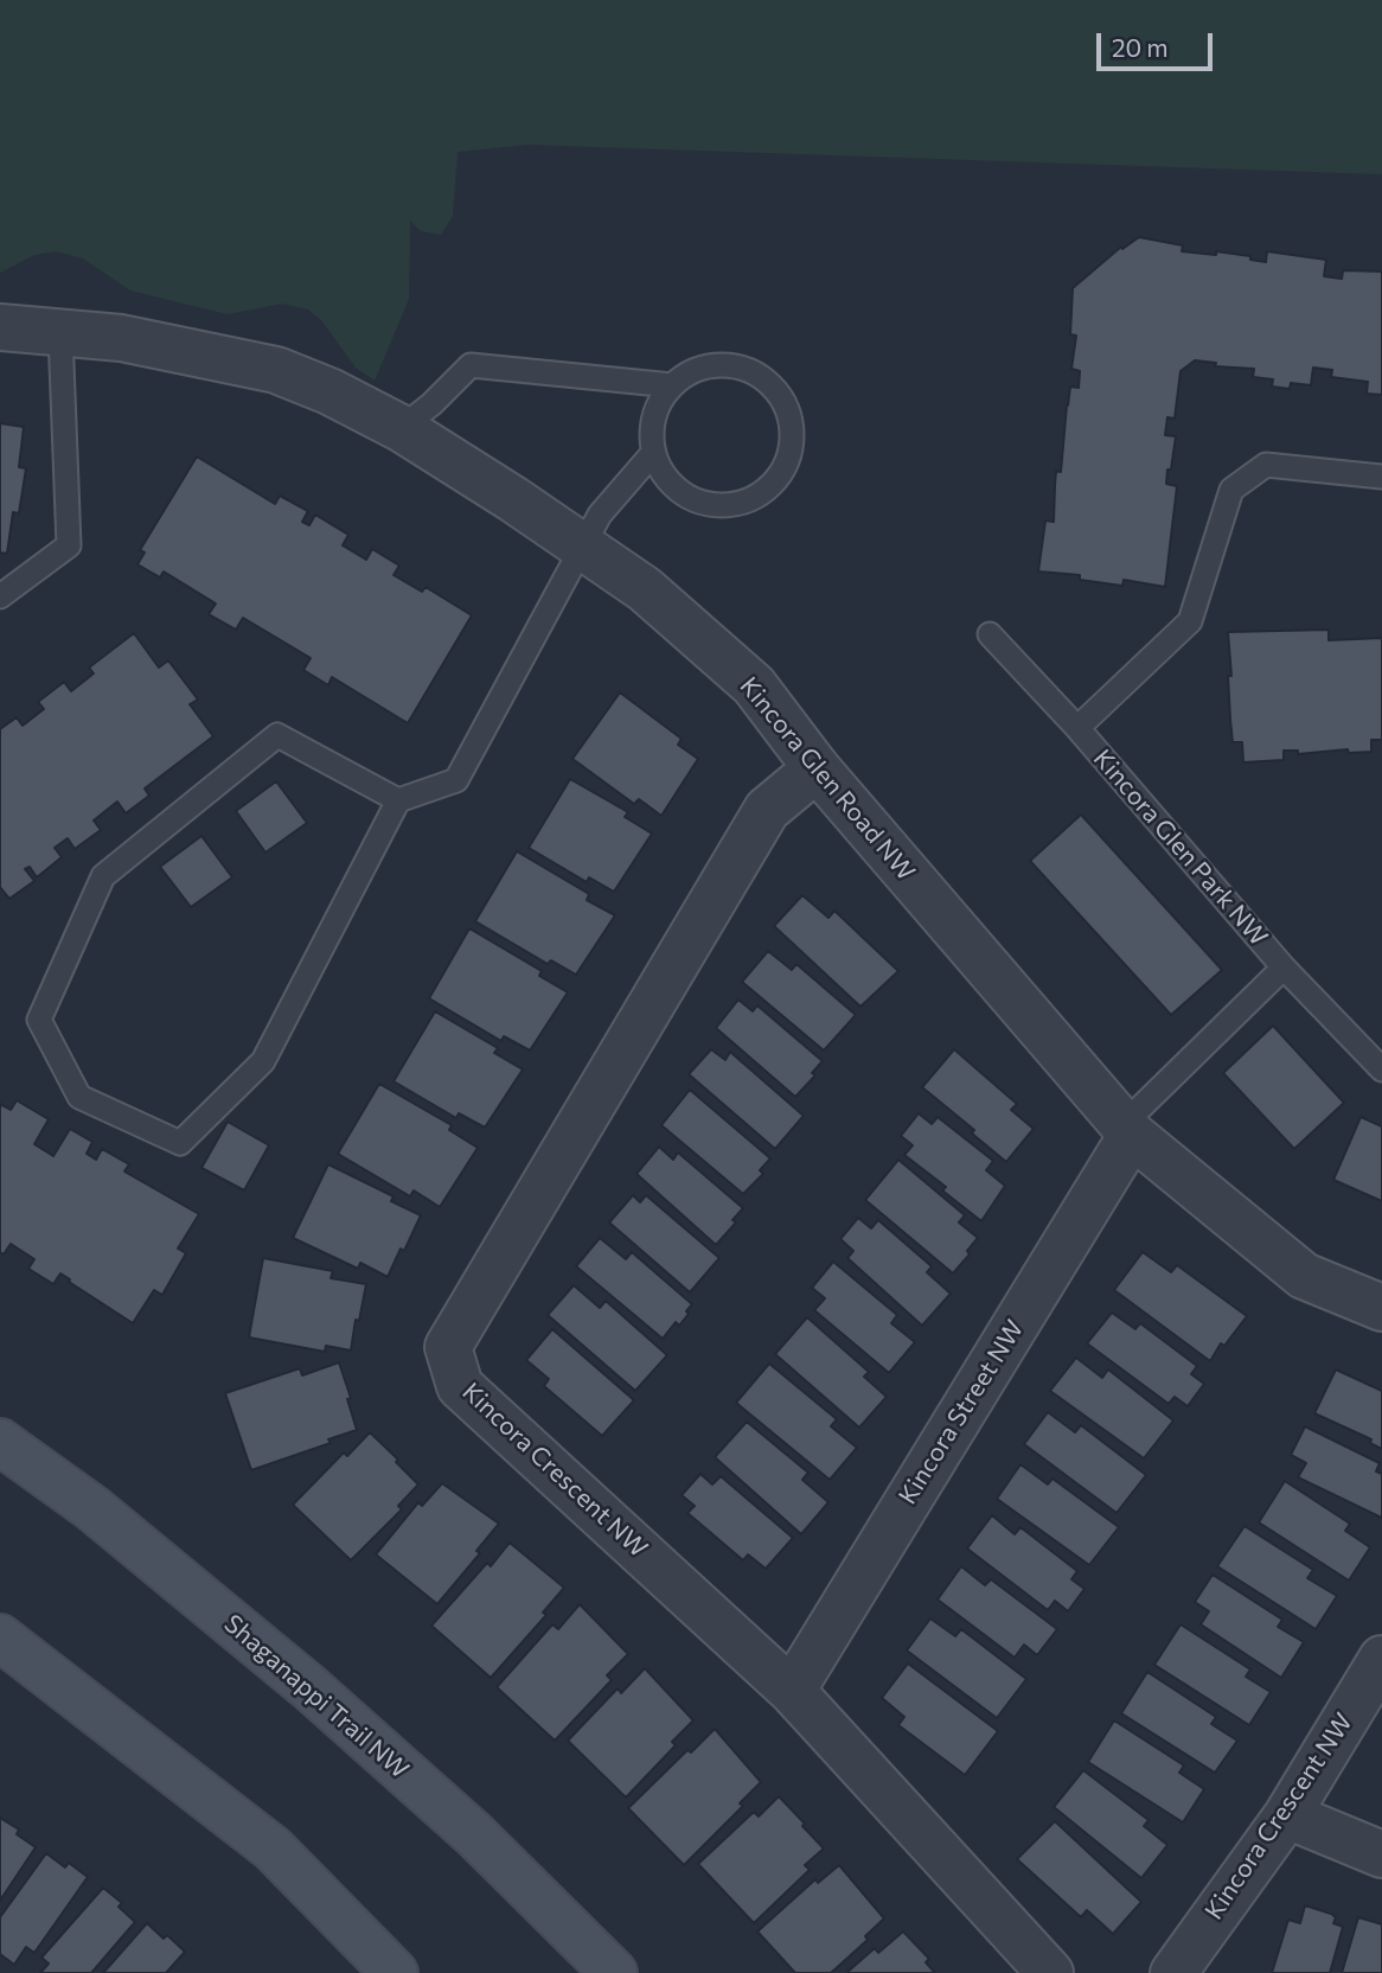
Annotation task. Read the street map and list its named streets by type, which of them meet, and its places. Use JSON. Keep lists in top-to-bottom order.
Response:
{
  "streets": {
    "main road": ["Shaganappi Trail NW"],
    "street": ["Kincora Glen Road NW", "Kincora Street NW", "Kincora Crescent NW"],
    "lane": ["Kincora Glen Park NW"]
  },
  "crossings": [
    ["Kincora Glen Road NW", "Kincora Glen Park NW"],
    ["Kincora Glen Road NW", "Kincora Street NW"],
    ["Kincora Glen Road NW", "Kincora Crescent NW"],
    ["Kincora Glen Park NW", "Kincora Street NW"],
    ["Kincora Street NW", "Kincora Crescent NW"]
  ],
  "scale_bar": "20 m"
}
